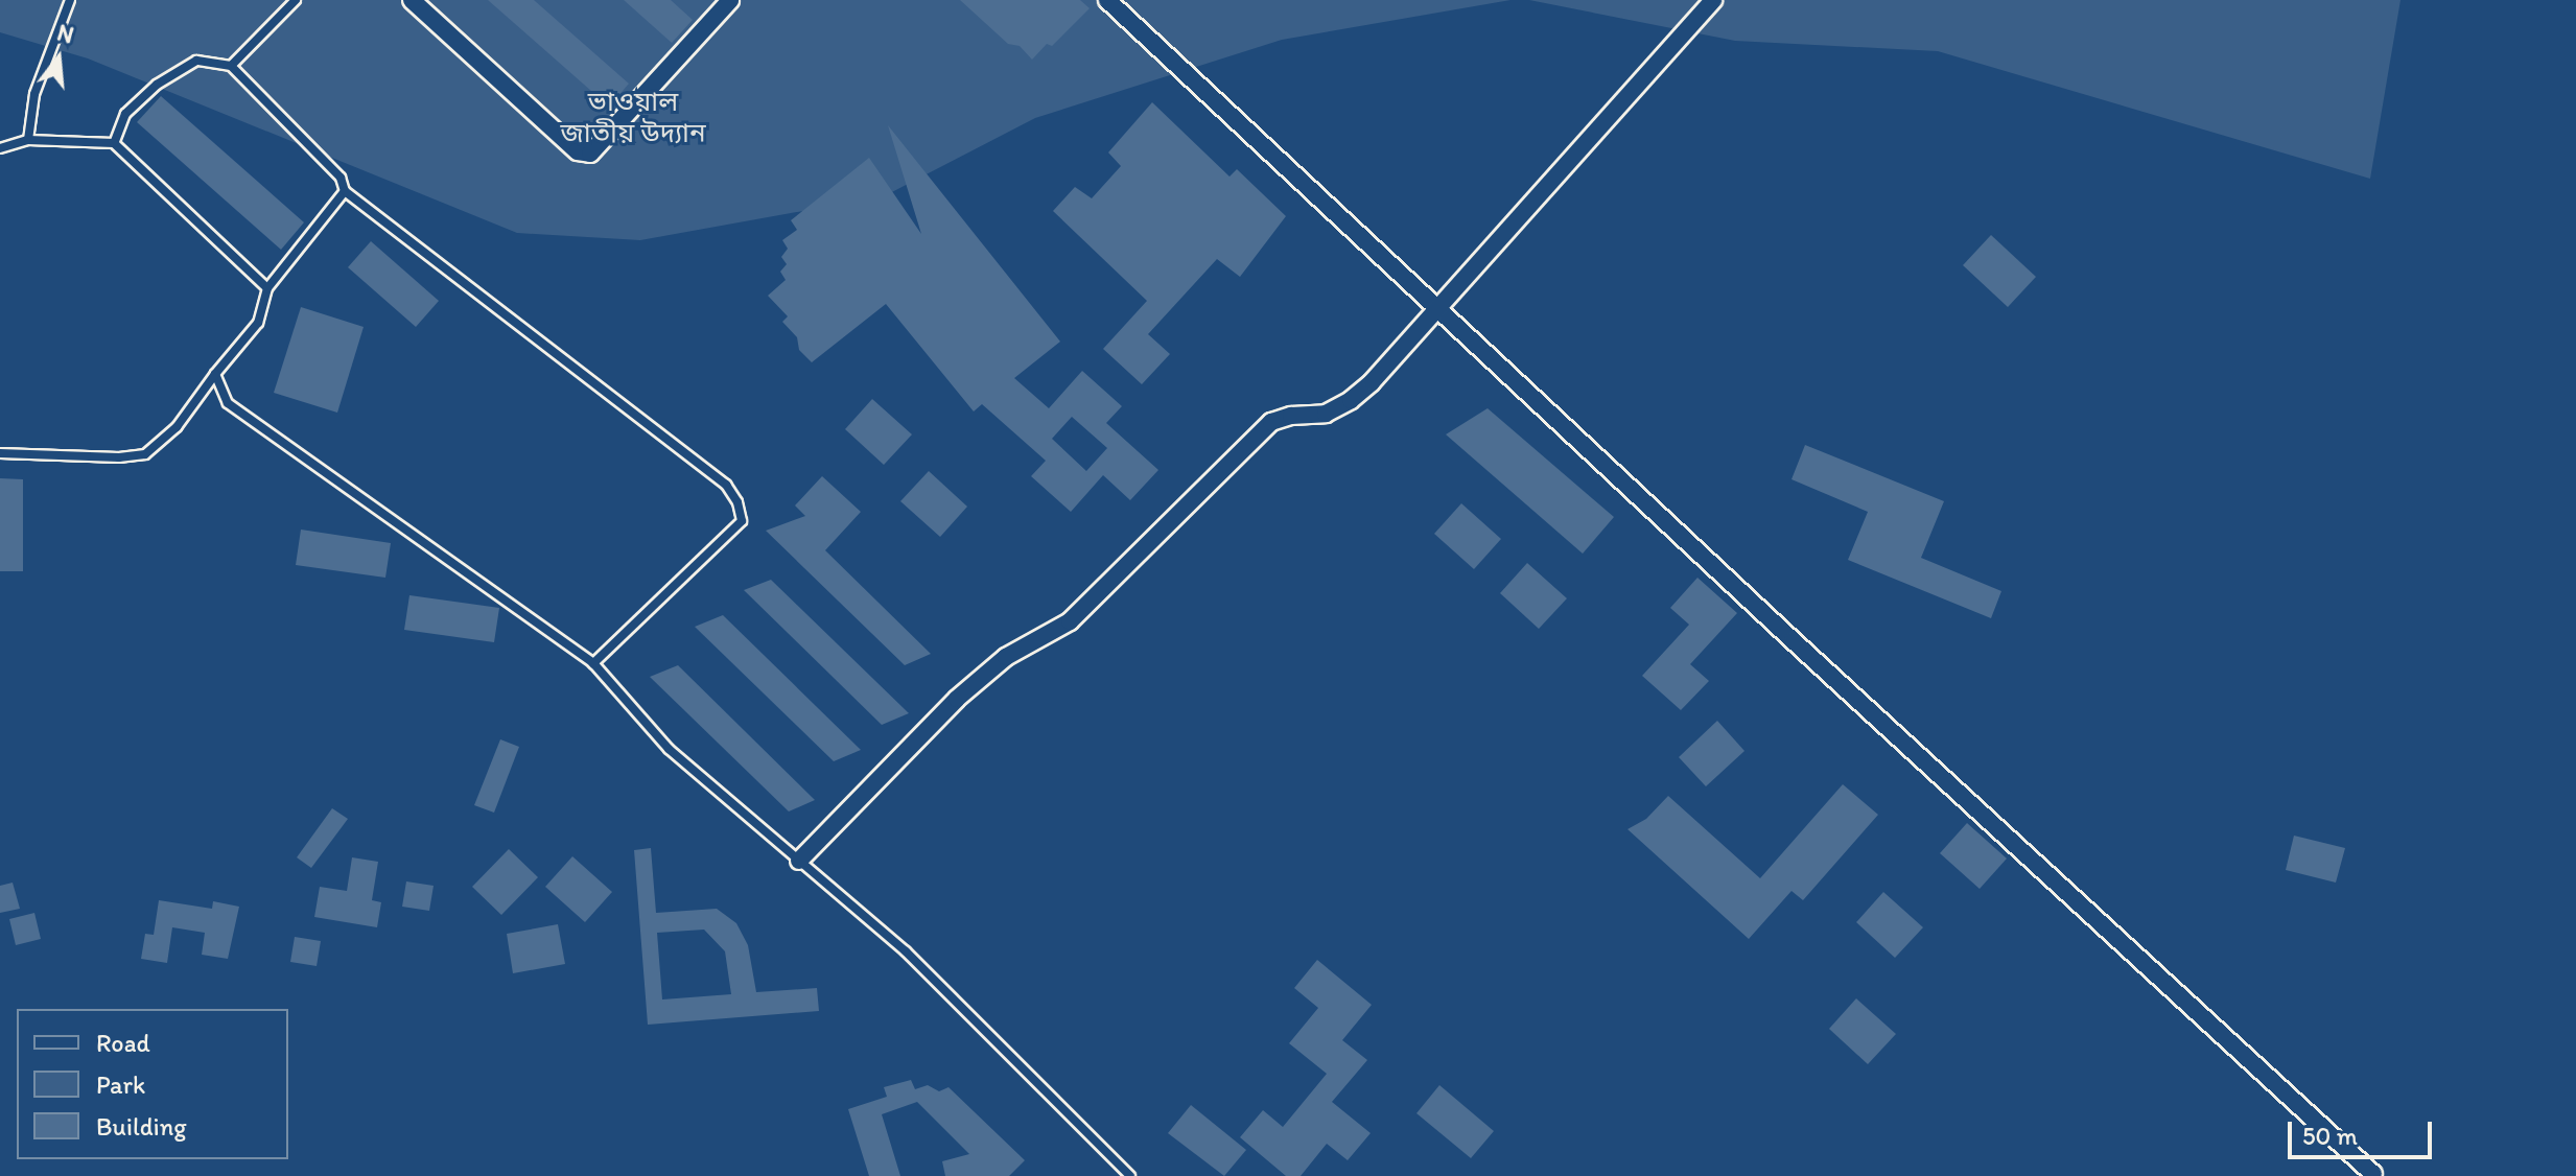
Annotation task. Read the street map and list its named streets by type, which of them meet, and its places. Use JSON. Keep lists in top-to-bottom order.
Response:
{
  "parks": ["ভাওয়াল জাতীয় উদ্যান"],
  "legend": ["Road", "Park", "Building"],
  "scale_bar": "50 m",
  "north": "top"
}
